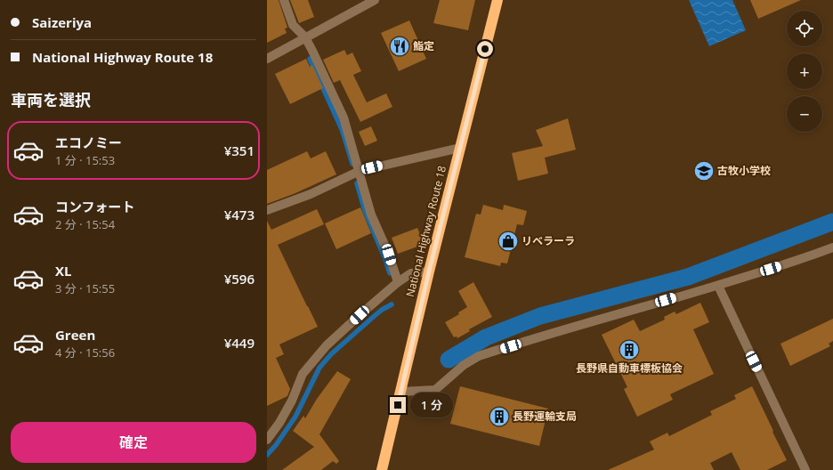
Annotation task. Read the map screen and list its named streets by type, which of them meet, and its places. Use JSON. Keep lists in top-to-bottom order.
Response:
{
  "streets": {
    "highway": ["National Highway Route 18"]
  },
  "places": {
    "restaurant": ["鮨定"],
    "school or university": ["古牧小学校"],
    "shop": ["リベラーラ"],
    "building": ["長野県自動車標板協会", "長野運輸支局"]
  },
  "page": {
    "banner": ["Saizeriya", "National Highway Route 18"],
    "map_buttons": ["+", "−"],
    "heading": "車両を選択",
    "list": [
      {
        "name": "エコノミー",
        "note": "1 分 · 15:53",
        "value": "¥351"
      },
      {
        "name": "コンフォート",
        "note": "2 分 · 15:54",
        "value": "¥473"
      },
      {
        "name": "XL",
        "note": "3 分 · 15:55",
        "value": "¥596"
      },
      {
        "name": "Green",
        "note": "4 分 · 15:56",
        "value": "¥449"
      }
    ],
    "bubble": "1 分",
    "buttons": "確定"
  }
}
